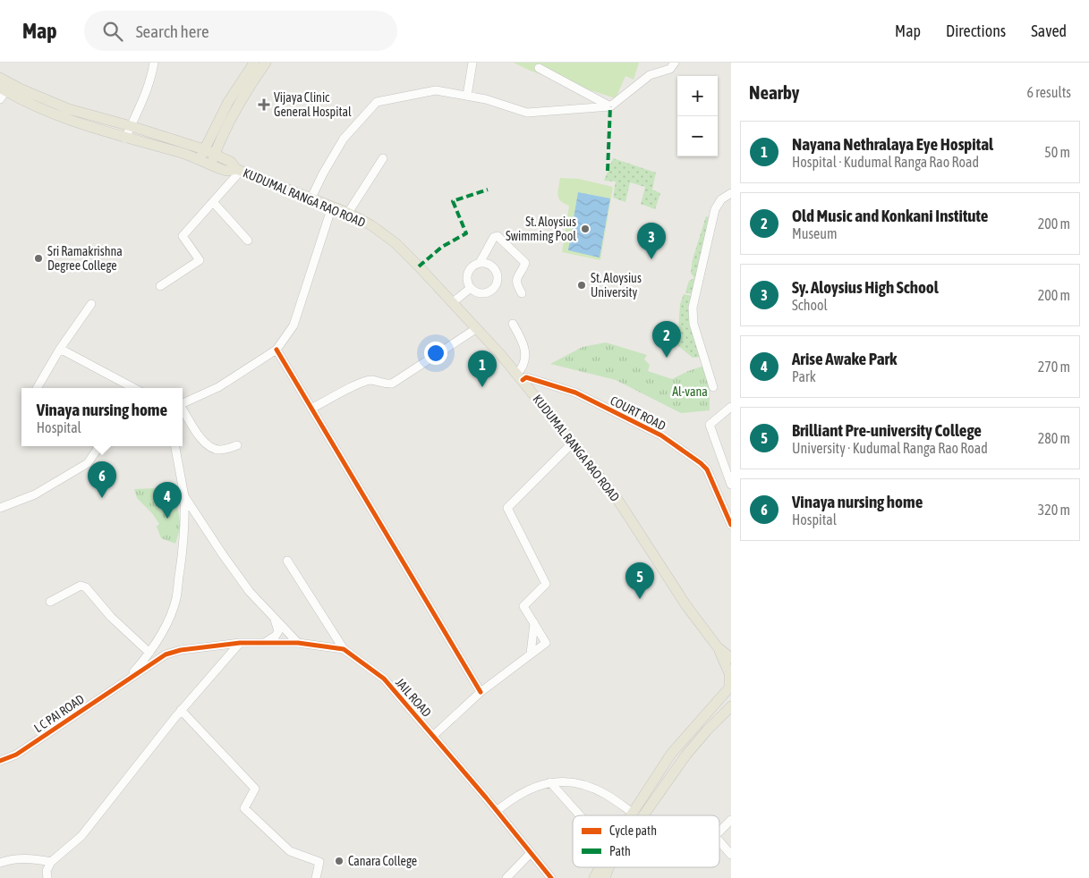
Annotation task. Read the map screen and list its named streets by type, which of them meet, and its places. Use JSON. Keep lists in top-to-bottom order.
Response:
{
  "streets": {
    "main road": ["KUDUMAL RANGA RAO ROAD"],
    "street": ["COURT ROAD", "JAIL ROAD", "L C PAI ROAD"]
  },
  "crossings": [
    ["KUDUMAL RANGA RAO ROAD", "COURT ROAD"],
    ["JAIL ROAD", "L C PAI ROAD"]
  ],
  "parks": ["Al-vana"],
  "places": {
    "health": ["Vijaya Clinic General Hospital"],
    "other": [
      "St. Aloysius Swimming Pool",
      "Sri Ramakrishna Degree College",
      "St. Aloysius University",
      "Canara College"
    ]
  },
  "legend": ["Cycle path", "Path"],
  "page": {
    "header": "Map",
    "search": "Search here",
    "nav": ["Map", "Directions", "Saved"],
    "heading": ["Nearby", "6 results"],
    "map_buttons": ["+", "−"],
    "list": [
      {
        "mark": "1",
        "name": "Nayana Nethralaya Eye Hospital",
        "note": "Hospital · Kudumal Ranga Rao Road",
        "value": "50 m"
      },
      {
        "mark": "2",
        "name": "Old Music and Konkani Institute",
        "note": "Museum",
        "value": "200 m"
      },
      {
        "mark": "3",
        "name": "Sy. Aloysius High School",
        "note": "School",
        "value": "200 m"
      },
      {
        "mark": "4",
        "name": "Arise Awake Park",
        "note": "Park",
        "value": "270 m"
      },
      {
        "mark": "5",
        "name": "Brilliant Pre-university College",
        "note": "University · Kudumal Ranga Rao Road",
        "value": "280 m"
      },
      {
        "mark": "6",
        "name": "Vinaya nursing home",
        "note": "Hospital",
        "value": "320 m"
      }
    ],
    "pins": [
      "3",
      "2",
      "1",
      "6",
      "4",
      "5"
    ],
    "popup": ["Vinaya nursing home", "Hospital"]
  }
}
